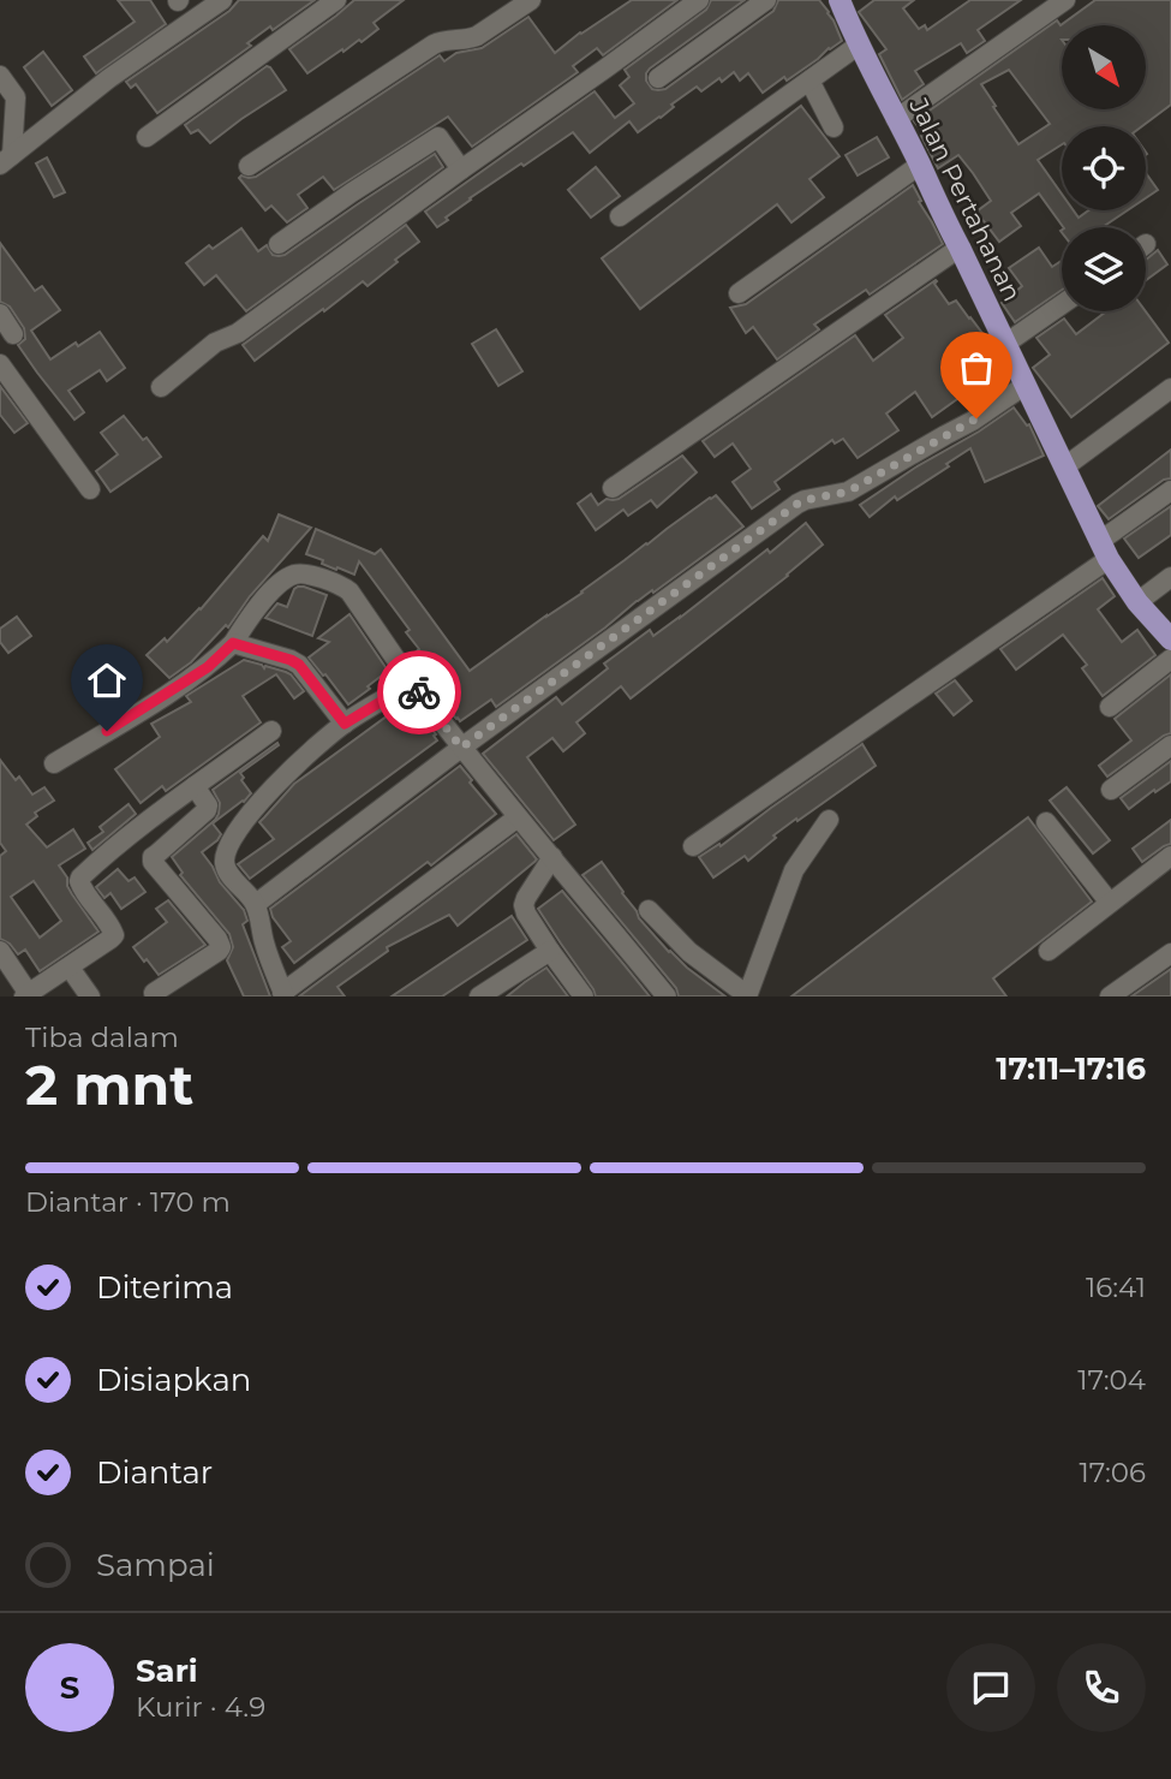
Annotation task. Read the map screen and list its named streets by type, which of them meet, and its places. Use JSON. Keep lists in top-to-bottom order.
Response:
{
  "streets": {
    "main road": ["Jalan Pertahanan"]
  },
  "north": "bottom right",
  "page": {
    "heading": ["2 mnt", "Tiba dalam", "17:11–17:16"],
    "panel": ["Sari", "Kurir · 4.9"],
    "bar": "Diantar · 170 m",
    "list": [
      ["Diterima", "16:41"],
      ["Disiapkan", "17:04"],
      ["Diantar", "17:06"],
      "Sampai"
    ],
    "round": "S"
  }
}
